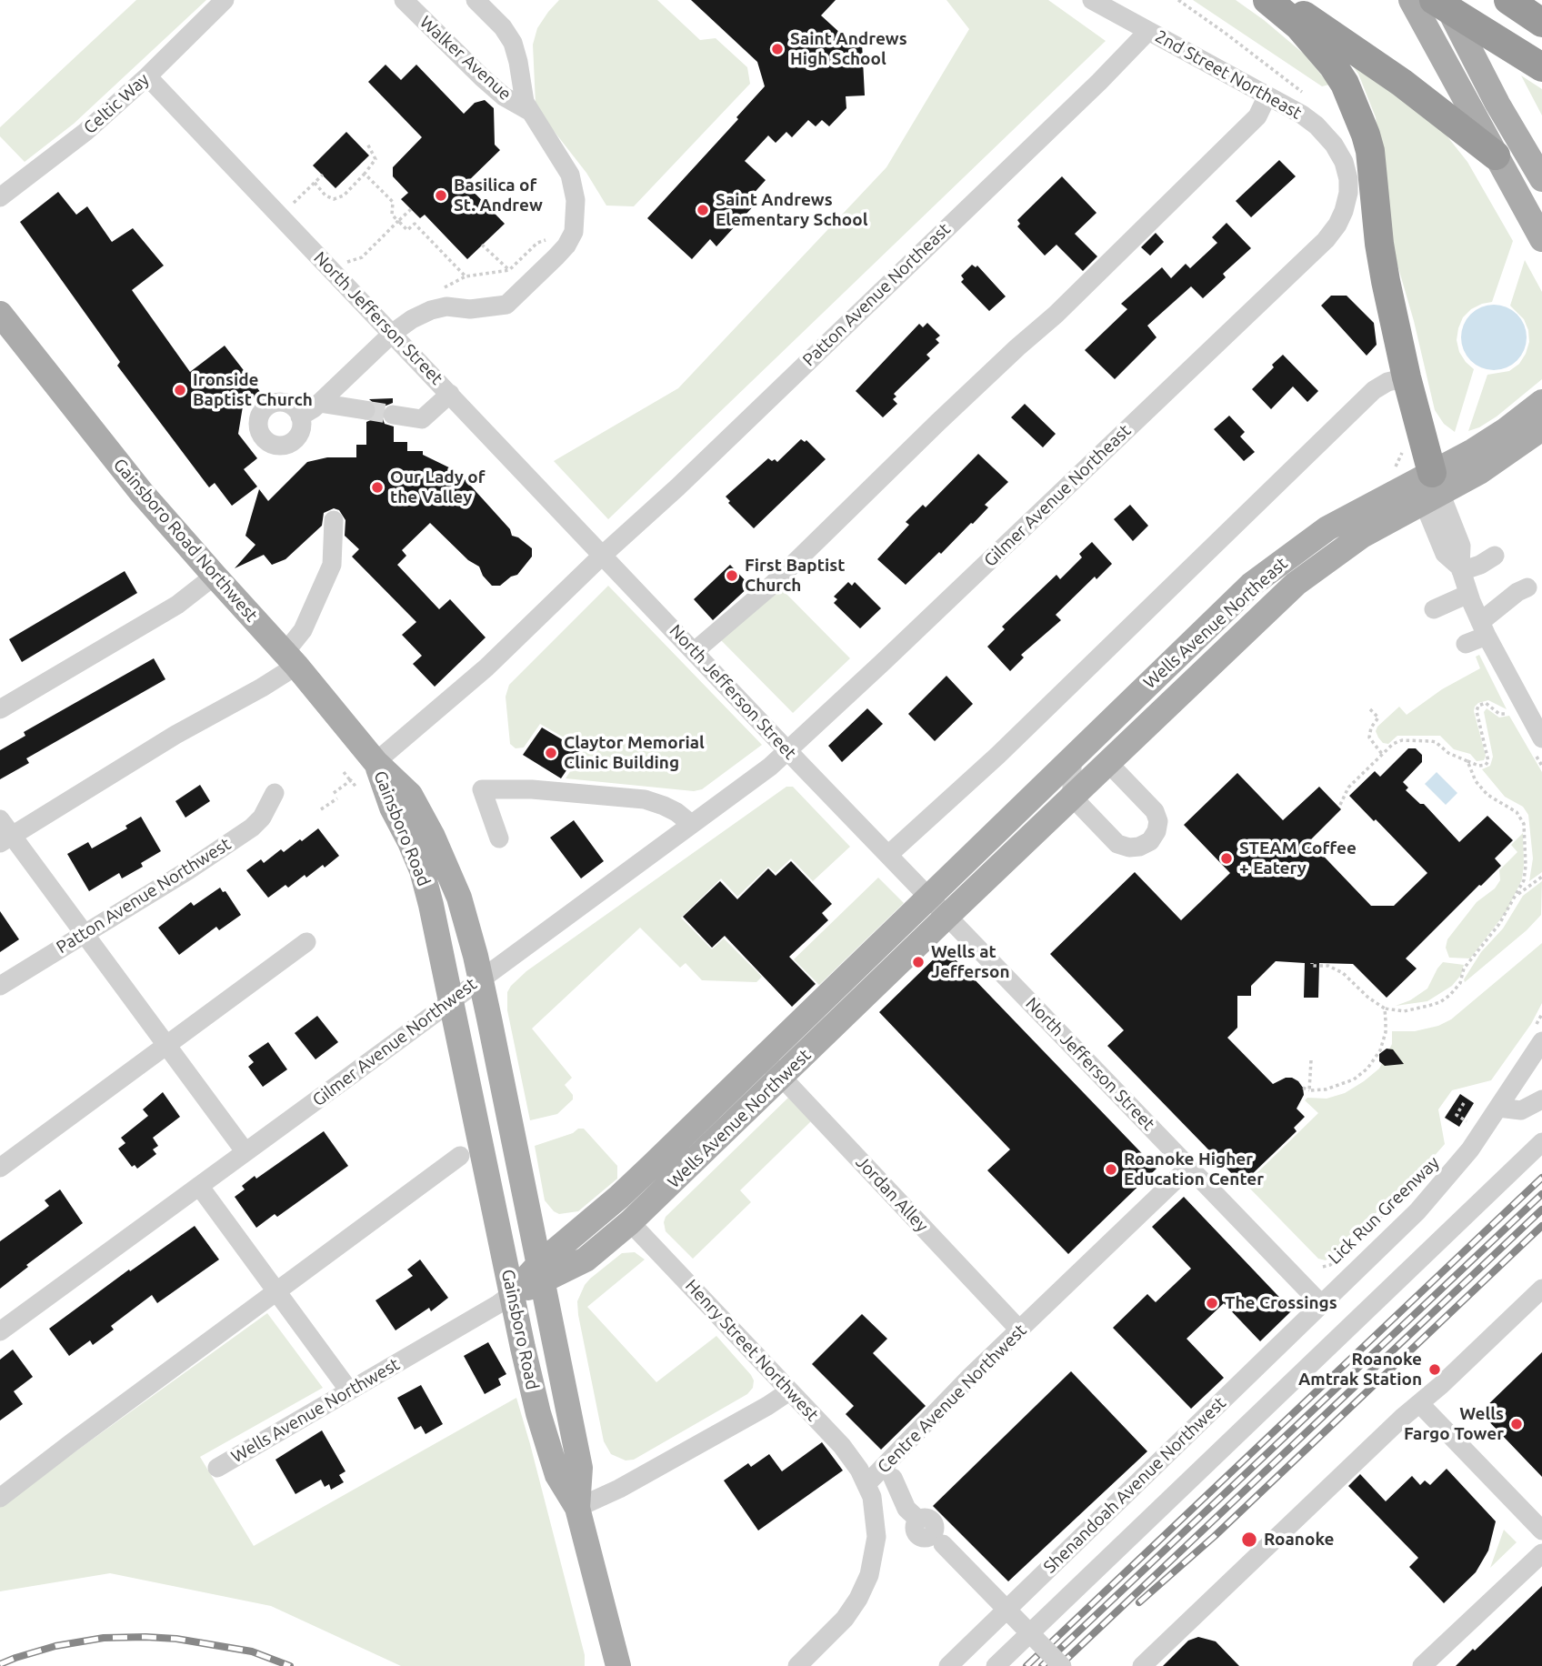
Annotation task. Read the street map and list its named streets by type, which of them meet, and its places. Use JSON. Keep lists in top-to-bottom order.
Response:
{
  "streets": {
    "main road": [
      "Gainsboro Road Northwest",
      "Wells Avenue Northeast",
      "Gainsboro Road",
      "Wells Avenue Northwest"
    ],
    "street": [
      "Walker Avenue",
      "2nd Street Northeast",
      "Celtic Way",
      "Patton Avenue Northeast",
      "North Jefferson Street",
      "Gilmer Avenue Northeast",
      "Patton Avenue Northwest",
      "Gilmer Avenue Northwest",
      "Jordan Alley",
      "Henry Street Northwest",
      "Centre Avenue Northwest",
      "Shenandoah Avenue Northwest"
    ],
    "path": ["Lick Run Greenway"]
  },
  "crossings": [
    ["2nd Street Northeast", "Patton Avenue Northeast"],
    ["2nd Street Northeast", "Gilmer Avenue Northeast"],
    ["Celtic Way", "North Jefferson Street"],
    ["Patton Avenue Northeast", "North Jefferson Street"],
    ["North Jefferson Street", "Gilmer Avenue Northeast"],
    ["North Jefferson Street", "Wells Avenue Northeast"],
    ["North Jefferson Street", "Gilmer Avenue Northwest"],
    ["North Jefferson Street", "Wells Avenue Northwest"],
    ["North Jefferson Street", "Centre Avenue Northwest"],
    ["North Jefferson Street", "Shenandoah Avenue Northwest"],
    ["Gilmer Avenue Northeast", "Gilmer Avenue Northwest"],
    ["Gainsboro Road Northwest", "Gainsboro Road"],
    ["Wells Avenue Northeast", "Wells Avenue Northwest"],
    ["Gainsboro Road", "Gilmer Avenue Northwest"],
    ["Gainsboro Road", "Wells Avenue Northwest"],
    ["Wells Avenue Northwest", "Jordan Alley"],
    ["Wells Avenue Northwest", "Henry Street Northwest"],
    ["Jordan Alley", "Centre Avenue Northwest"],
    ["Henry Street Northwest", "Centre Avenue Northwest"]
  ],
  "places": [
    "Saint Andrews High School",
    "Basilica of St. Andrew",
    "Saint Andrews Elementary School",
    "Ironside Baptist Church",
    "Our Lady of the Valley",
    "First Baptist Church",
    "Claytor Memorial Clinic Building",
    "STEAM Coffee + Eatery",
    "Wells at Jefferson",
    "Roanoke Higher Education Center",
    "The Crossings",
    "Roanoke Amtrak Station",
    "Wells Fargo Tower",
    "Roanoke"
  ]
}
